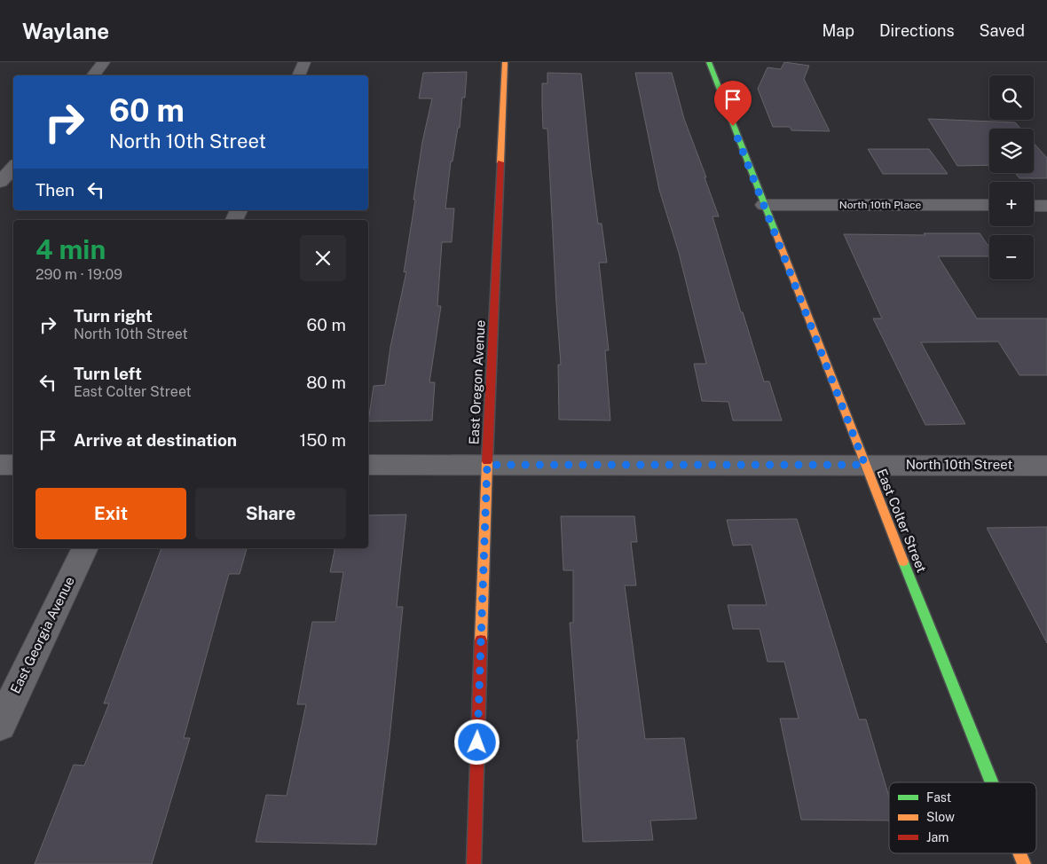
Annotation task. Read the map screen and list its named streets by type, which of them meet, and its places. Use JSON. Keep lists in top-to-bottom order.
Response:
{
  "streets": {
    "street": [
      "North 10th Place",
      "East Oregon Avenue",
      "North 10th Street",
      "East Colter Street",
      "East Georgia Avenue"
    ]
  },
  "crossings": [
    ["North 10th Place", "East Colter Street"],
    ["East Oregon Avenue", "North 10th Street"],
    ["North 10th Street", "East Colter Street"]
  ],
  "legend": ["Fast", "Slow", "Jam"],
  "page": {
    "header": "Waylane",
    "nav": ["Map", "Directions", "Saved"],
    "map_buttons": ["+", "−"],
    "turn": ["60 m", "North 10th Street"],
    "then": "Then",
    "heading": ["4 min", "290 m · 19:09"],
    "list": [
      {
        "name": "Turn right",
        "note": "North 10th Street",
        "value": "60 m"
      },
      {
        "name": "Turn left",
        "note": "East Colter Street",
        "value": "80 m"
      },
      {
        "name": "Arrive at destination",
        "value": "150 m"
      }
    ],
    "buttons": ["Exit", "Share"]
  }
}
